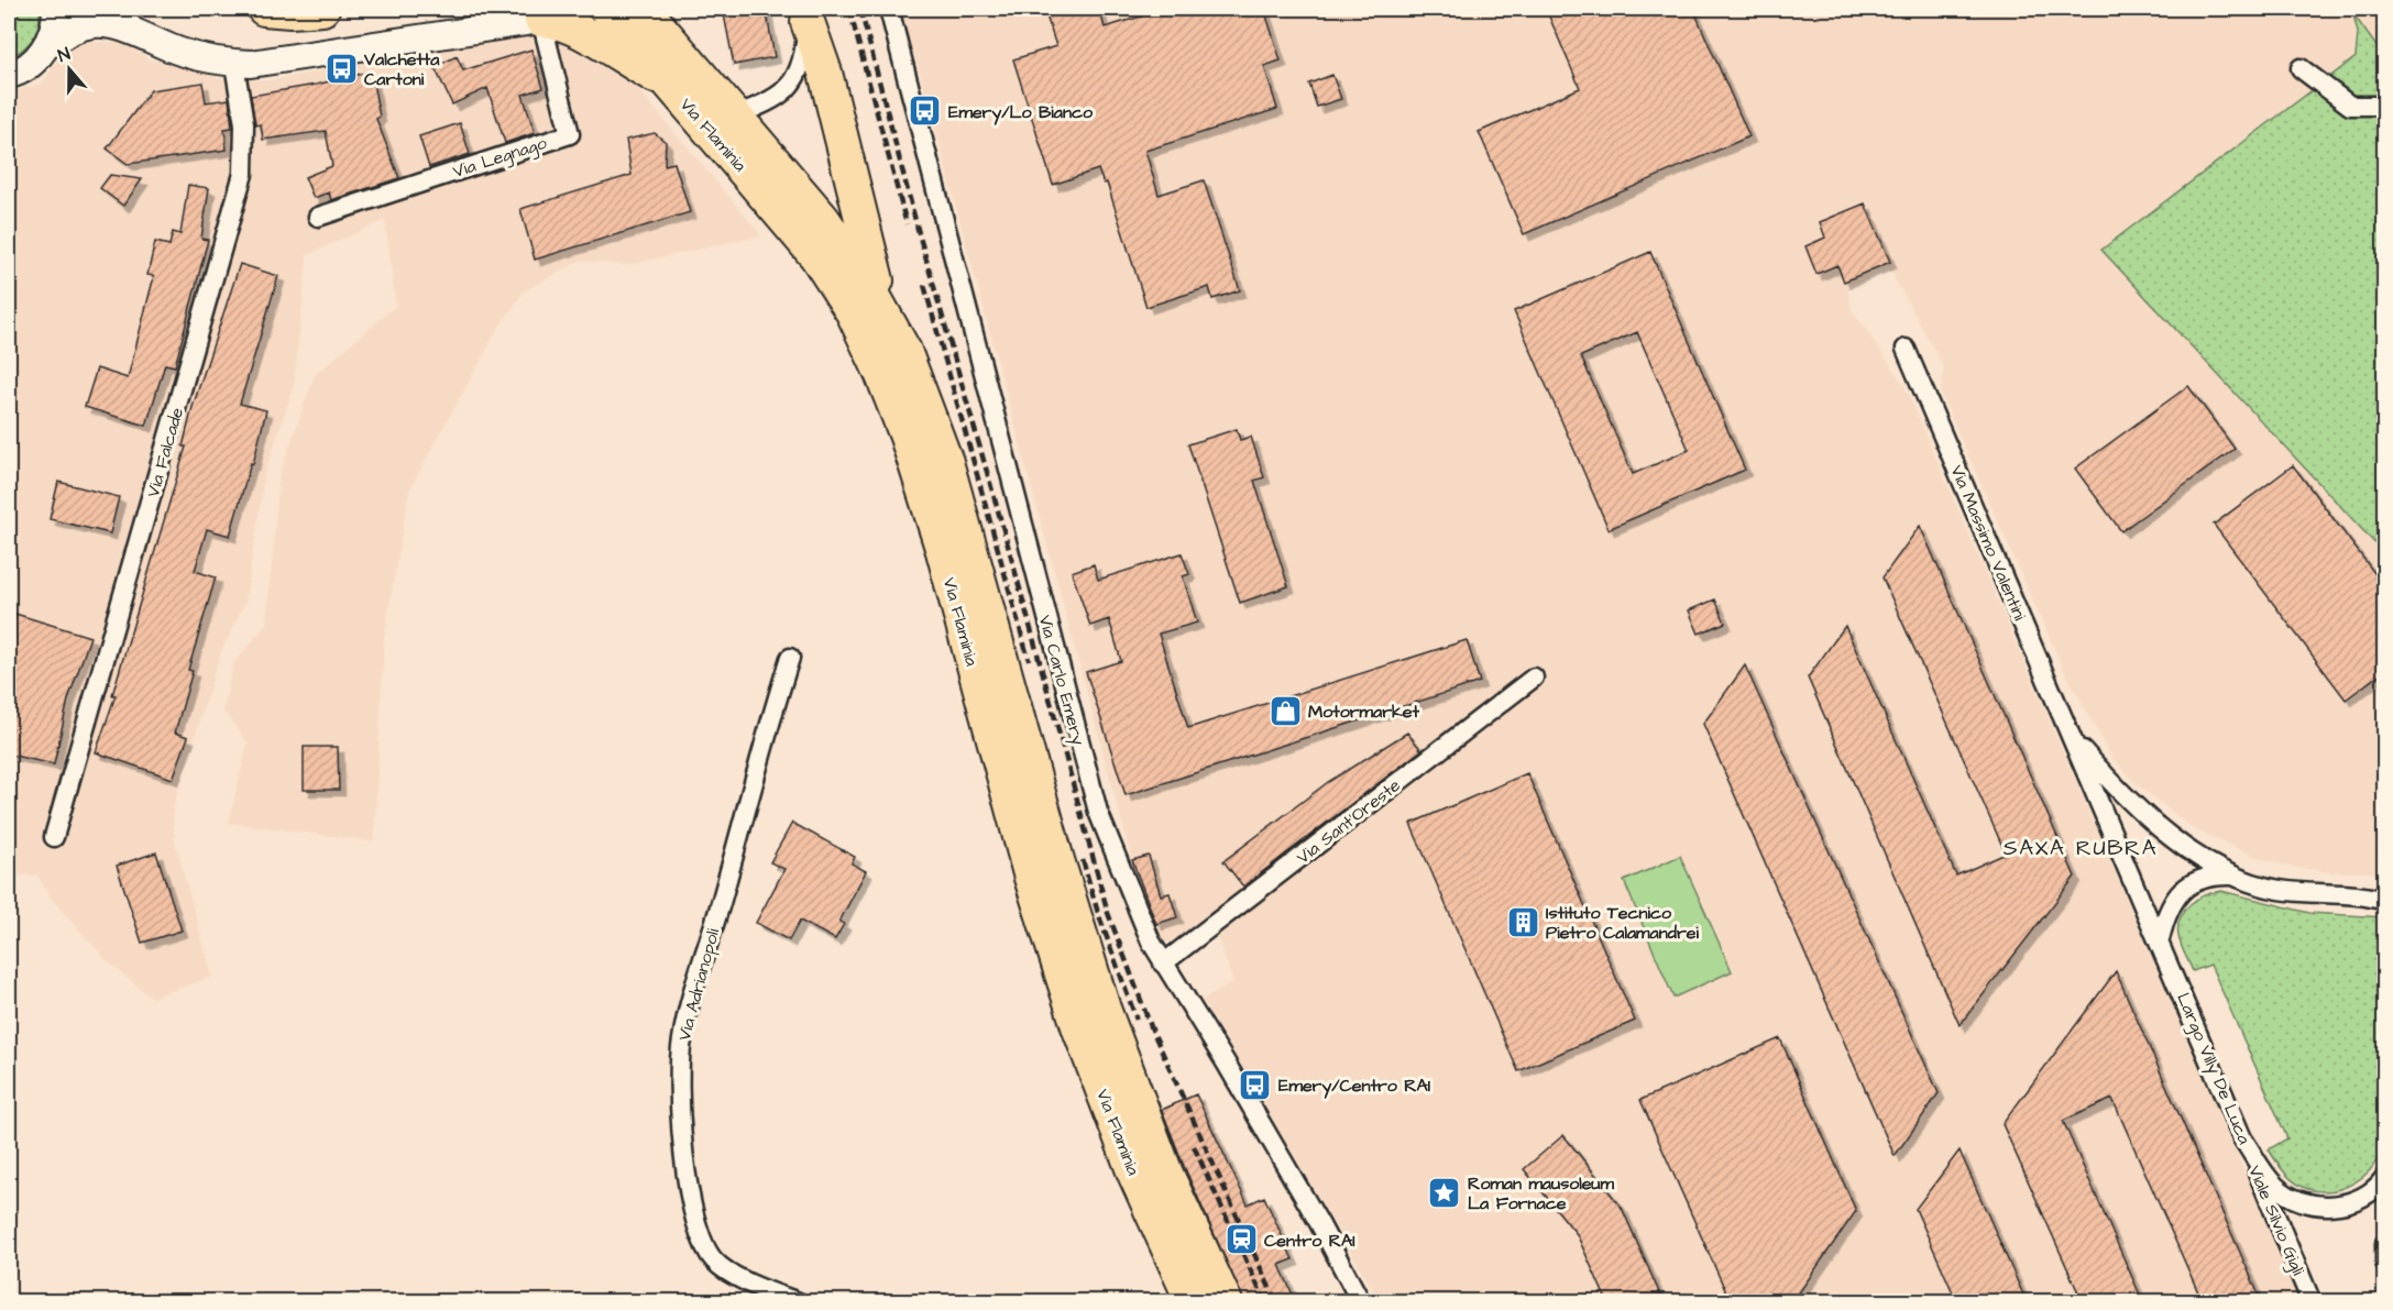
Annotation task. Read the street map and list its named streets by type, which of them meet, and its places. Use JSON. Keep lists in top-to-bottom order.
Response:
{
  "streets": {
    "highway": ["Via Flaminia"],
    "street": [
      "Via Legnago",
      "Via Falcade",
      "Via Massimo Valentini",
      "Via Carlo Emery",
      "Via Sant'Oreste",
      "Via Adrianopoli",
      "Largo Villy De Luca",
      "Viale Silvio Gigli"
    ]
  },
  "crossings": [
    ["Via Massimo Valentini", "Largo Villy De Luca"],
    ["Via Carlo Emery", "Via Sant'Oreste"],
    ["Largo Villy De Luca", "Viale Silvio Gigli"]
  ],
  "districts": ["SAXA RUBRA"],
  "places": {
    "bus stop": ["Valchetta Cartoni", "Emery/Lo Bianco", "Emery/Centro RAI"],
    "shop": ["Motormarket"],
    "building": ["Istituto Tecnico Pietro Calamandrei"],
    "place": ["Roman mausoleum La Fornace"],
    "station": ["Centro RAI"]
  },
  "north": "top"
}
